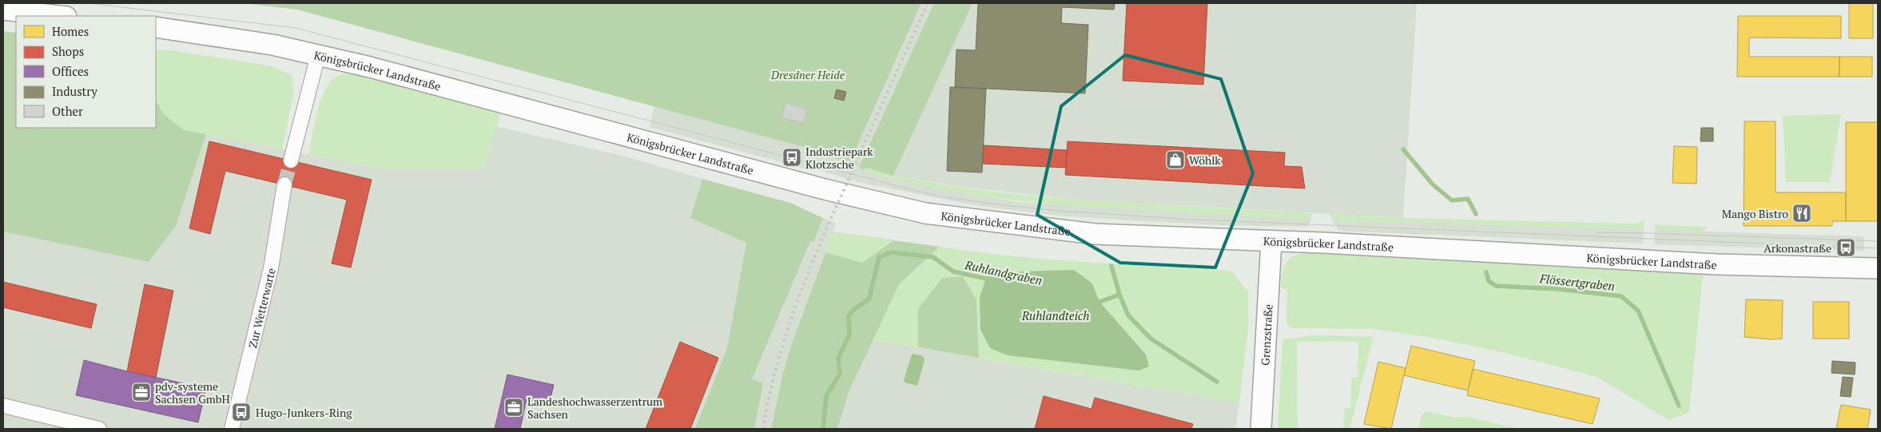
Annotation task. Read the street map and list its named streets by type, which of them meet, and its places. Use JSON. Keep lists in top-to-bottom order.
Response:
{
  "streets": {
    "main road": ["Königsbrücker Landstraße", "Grenzstraße"],
    "street": ["Zur Wetterwarte"]
  },
  "crossings": [
    ["Königsbrücker Landstraße", "Grenzstraße"]
  ],
  "water": ["Ruhlandgraben", "Flössertgraben", "Ruhlandteich"],
  "parks": ["Dresdner Heide"],
  "places": {
    "bus stop": ["Industriepark Klotzsche", "Arkonastraße", "Hugo-Junkers-Ring"],
    "shop": ["Wöhlk"],
    "restaurant": ["Mango Bistro"],
    "office": ["pdv-systeme Sachsen GmbH", "Landeshochwasserzentrum Sachsen"]
  },
  "legend": [
    "Homes",
    "Shops",
    "Offices",
    "Industry",
    "Other"
  ]
}
